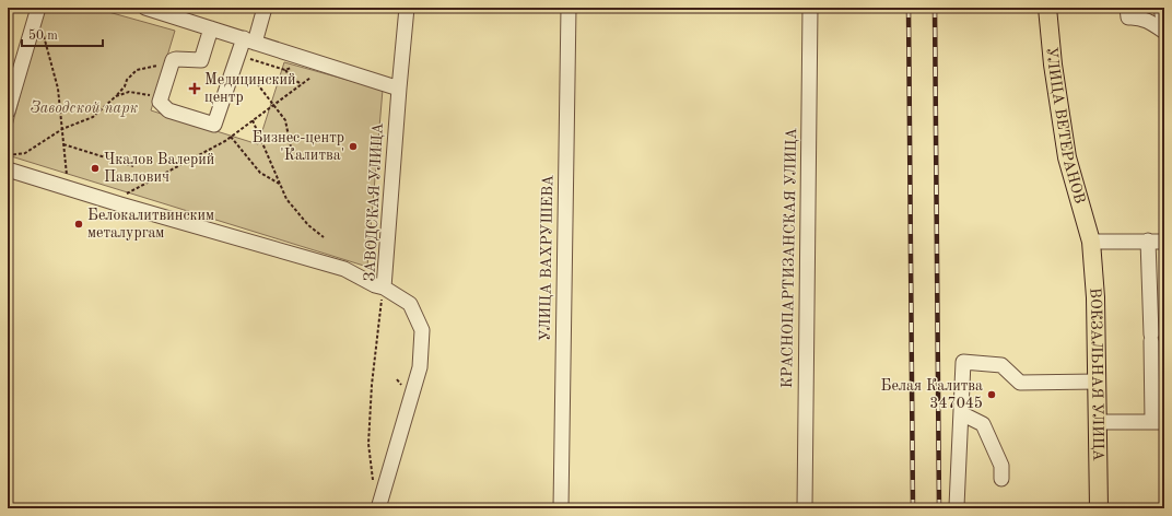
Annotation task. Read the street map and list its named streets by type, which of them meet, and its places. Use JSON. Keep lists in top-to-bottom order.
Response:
{
  "streets": {
    "main road": ["УЛИЦА ВЕТЕРАНОВ", "ВОКЗАЛЬНАЯ УЛИЦА"],
    "street": ["ЗАВОДСКАЯ УЛИЦА", "УЛИЦА ВАХРУШЕВА", "КРАСНОПАРТИЗАНСКАЯ УЛИЦА"]
  },
  "crossings": [
    ["УЛИЦА ВЕТЕРАНОВ", "ВОКЗАЛЬНАЯ УЛИЦА"]
  ],
  "parks": ["Заводской парк"],
  "places": {
    "health": ["Медицинский центр"],
    "other": [
      "Бизнес-центр 'Калитва'",
      "Чкалов Валерий Павлович",
      "Белокалитвинским металургам",
      "Белая Калитва 347045"
    ]
  },
  "scale_bar": "50 m"
}
